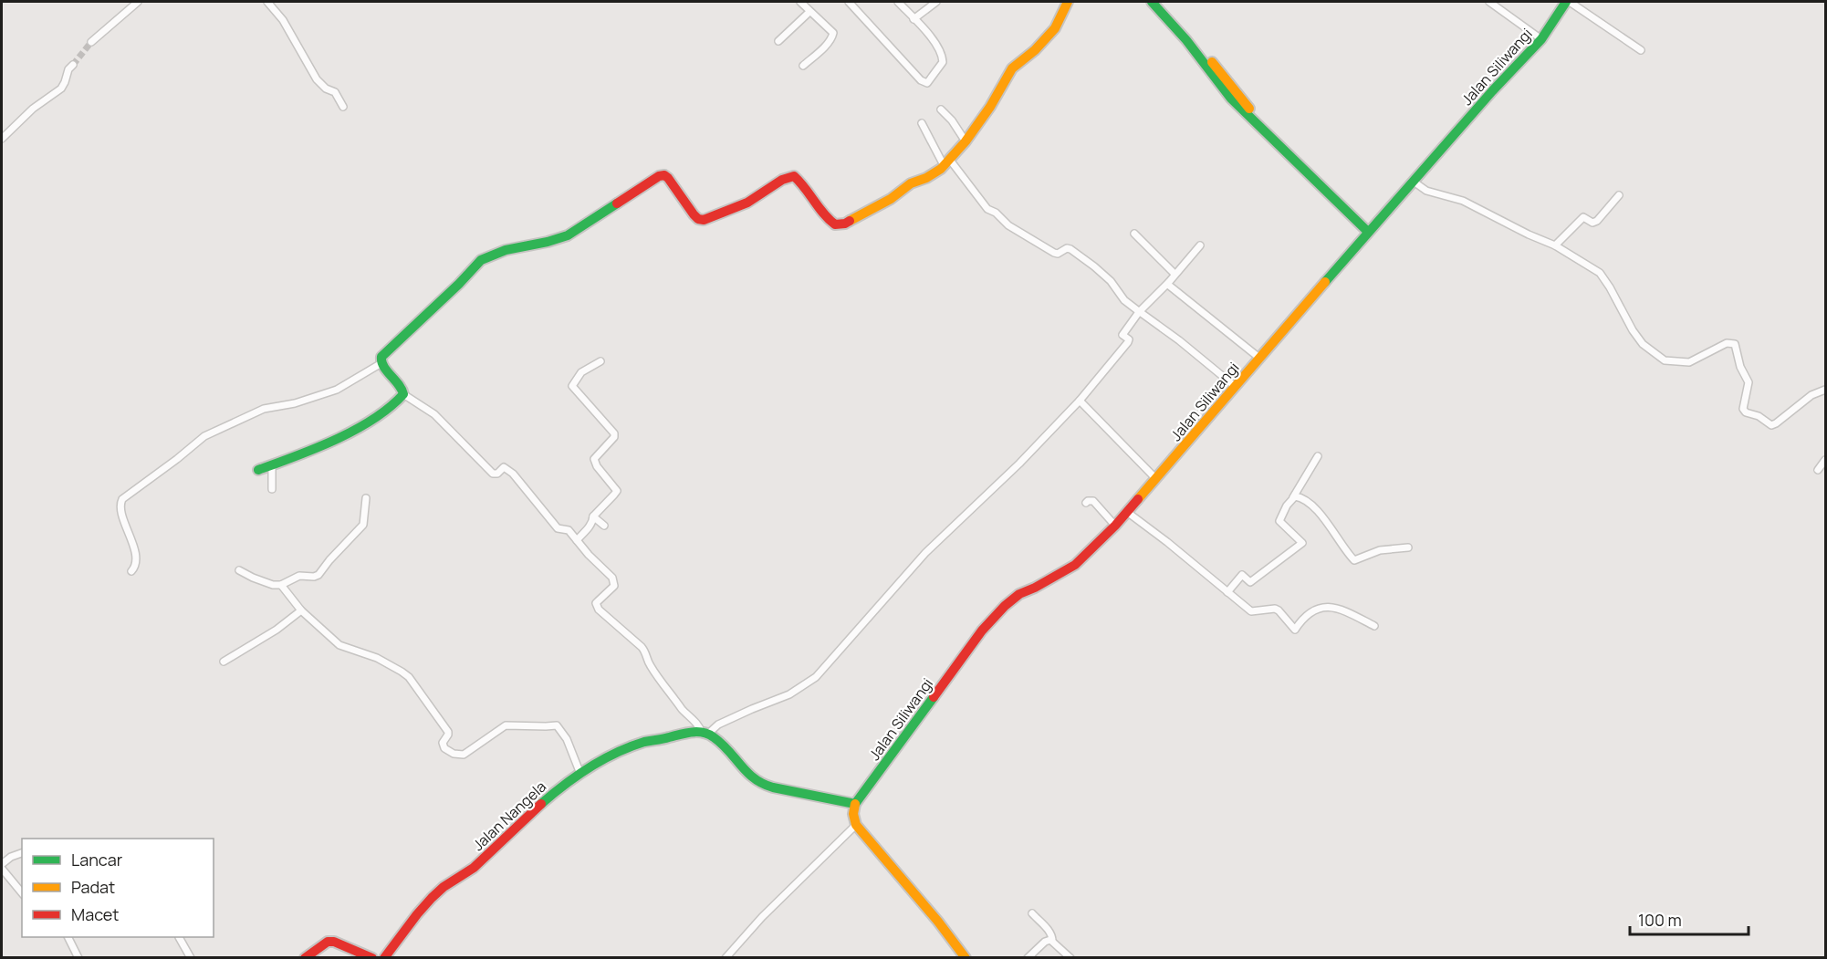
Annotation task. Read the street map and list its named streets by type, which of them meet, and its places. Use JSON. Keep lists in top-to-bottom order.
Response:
{
  "streets": {
    "street": ["Jalan Siliwangi", "Jalan Nangela"]
  },
  "legend": ["Lancar", "Padat", "Macet"],
  "scale_bar": "100 m"
}
